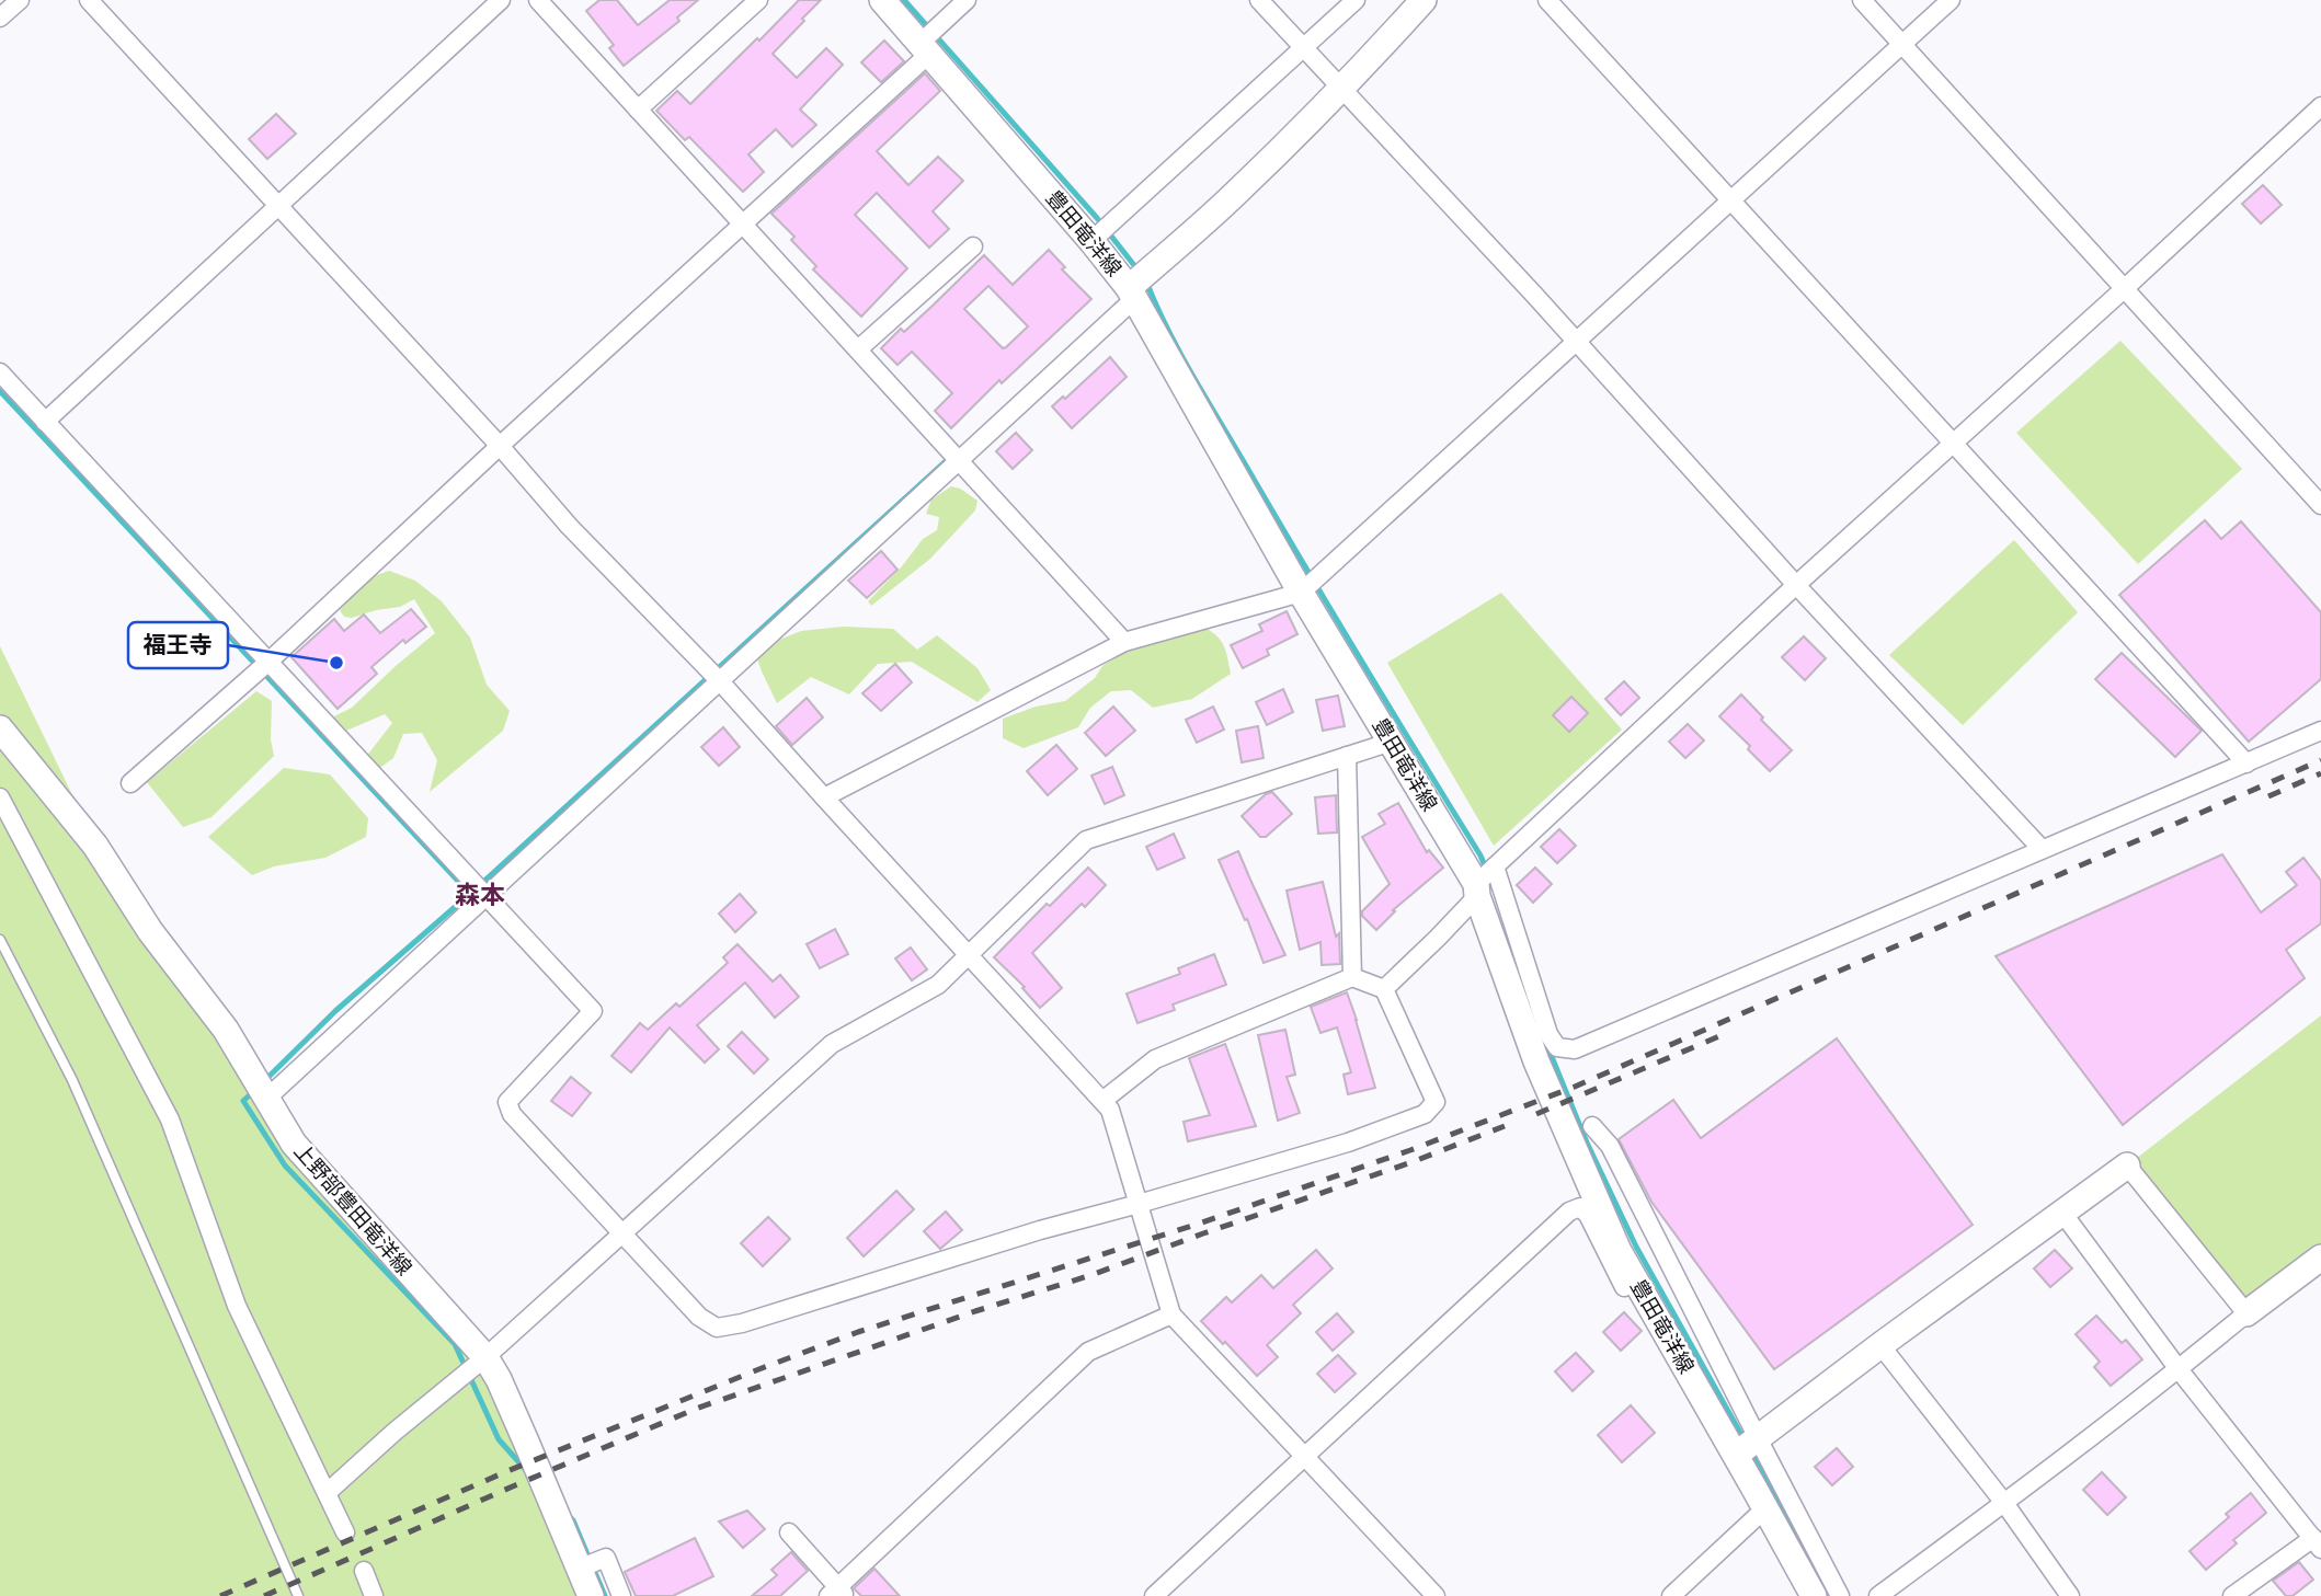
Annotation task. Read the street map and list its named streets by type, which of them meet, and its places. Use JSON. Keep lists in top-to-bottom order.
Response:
{
  "streets": {
    "main road": ["豊田竜洋線", "上野部豊田竜洋線"]
  },
  "districts": ["森本"],
  "places": ["福王寺"]
}
